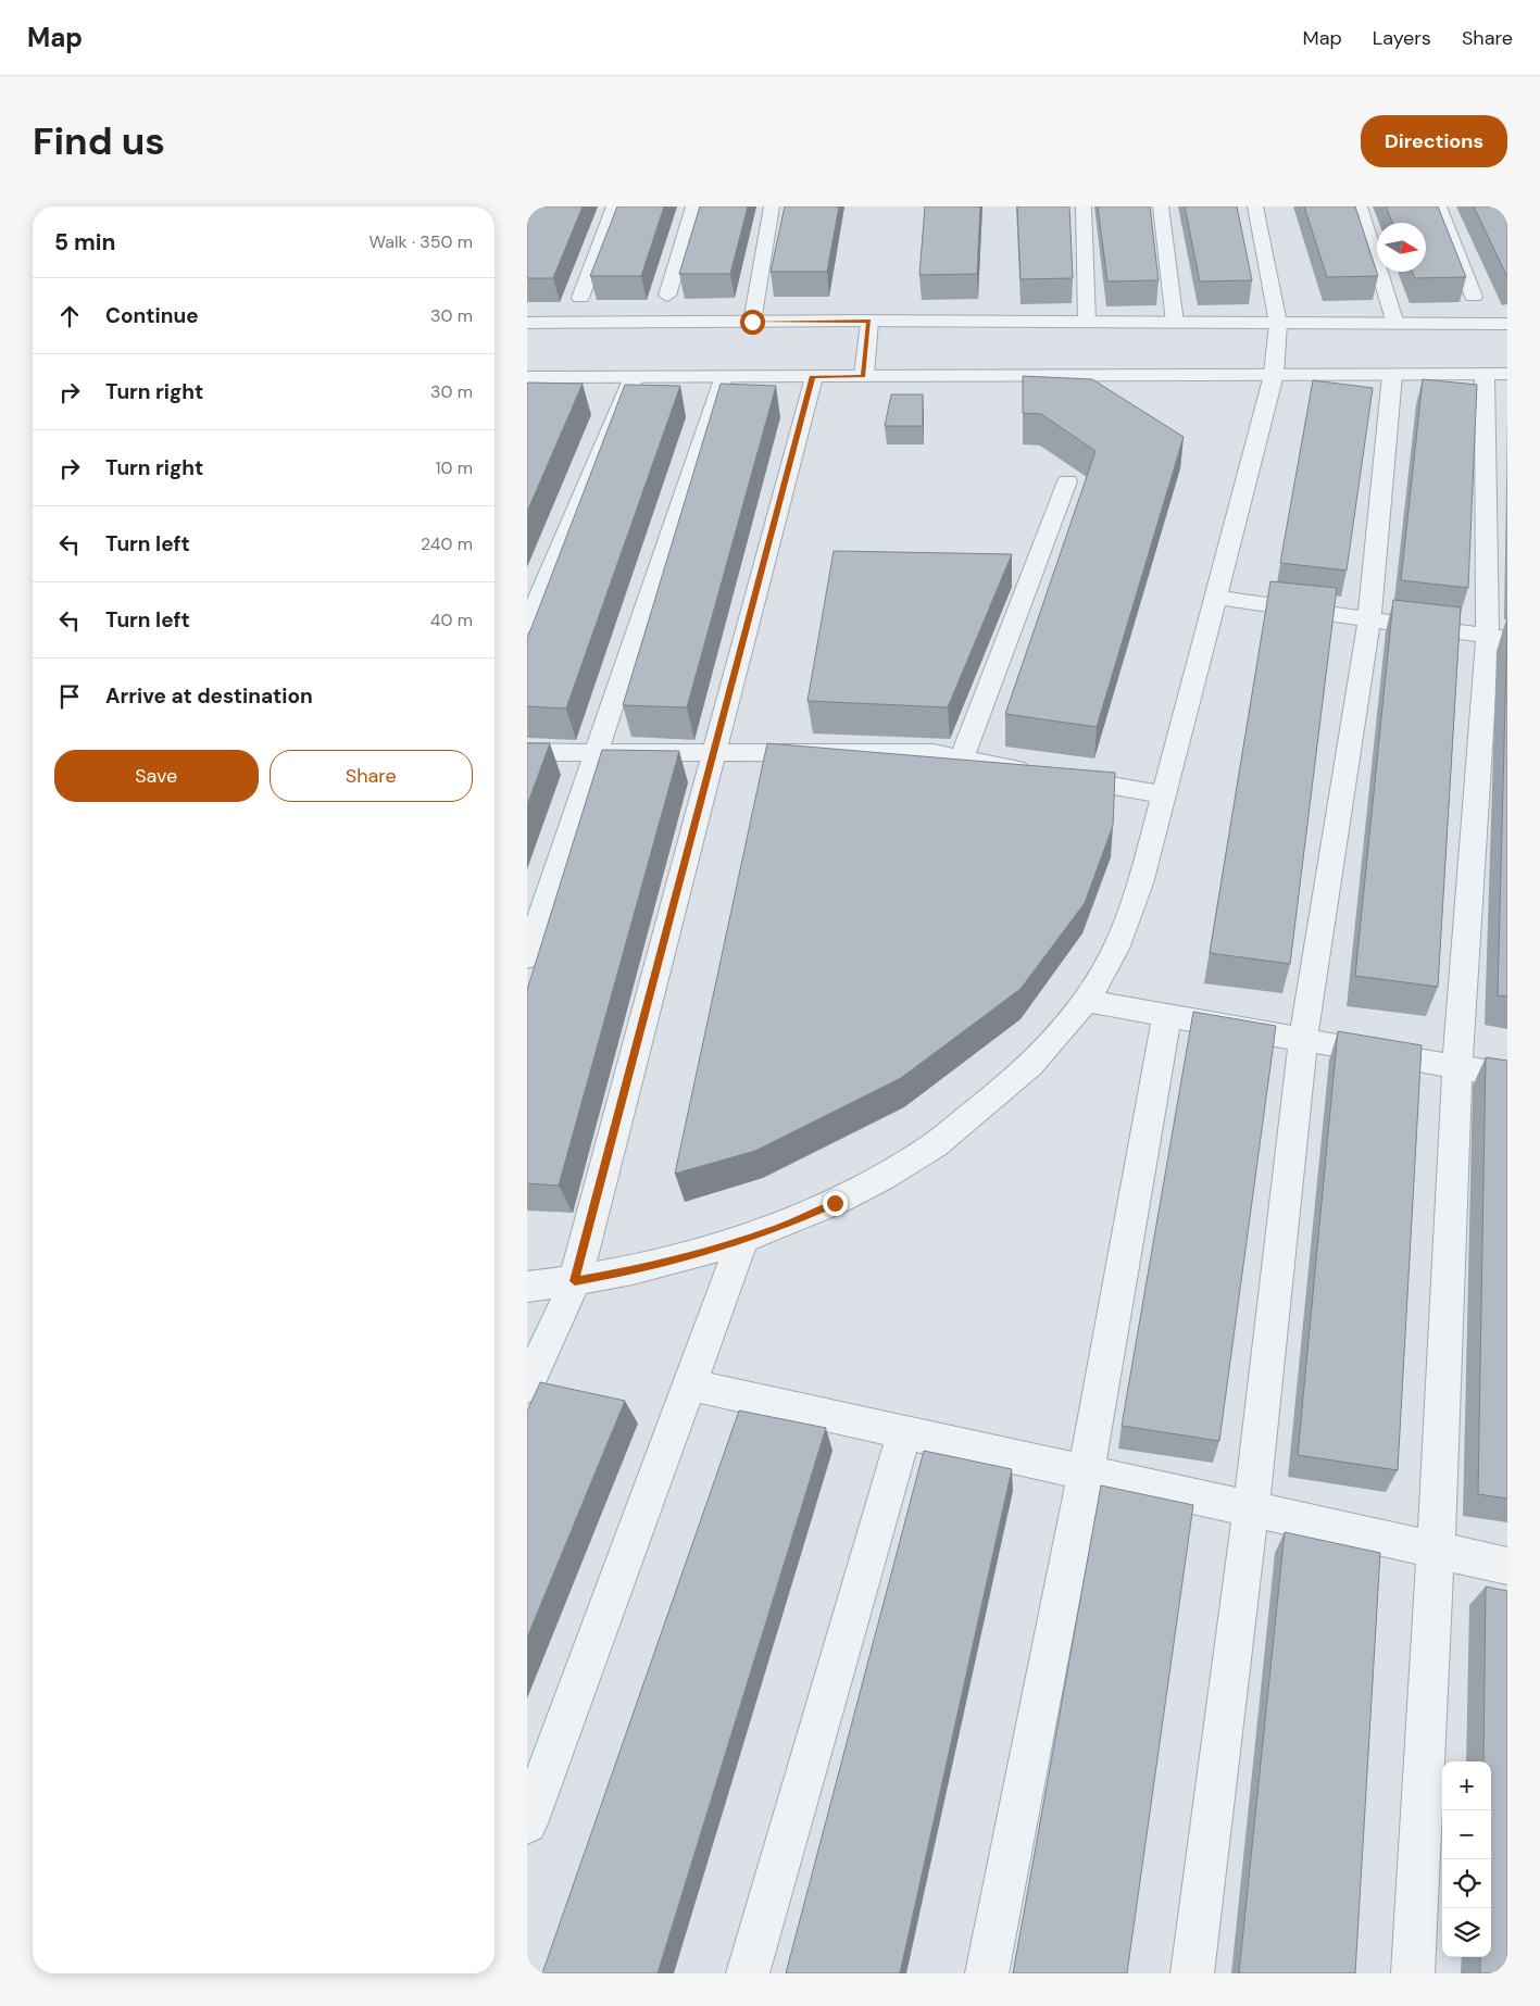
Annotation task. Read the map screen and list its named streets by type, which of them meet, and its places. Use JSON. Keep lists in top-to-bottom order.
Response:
{
  "north": "right",
  "page": {
    "header": "Map",
    "nav": ["Map", "Layers", "Share"],
    "buttons": [
      "Directions",
      ["Save", "Share"]
    ],
    "title": "Find us",
    "heading": ["5 min", "Walk · 350 m"],
    "list": [
      ["Continue", "30 m"],
      ["Turn right", "30 m"],
      ["Turn right", "10 m"],
      ["Turn left", "240 m"],
      ["Turn left", "40 m"],
      "Arrive at destination"
    ],
    "map_buttons": ["+", "−"]
  }
}
